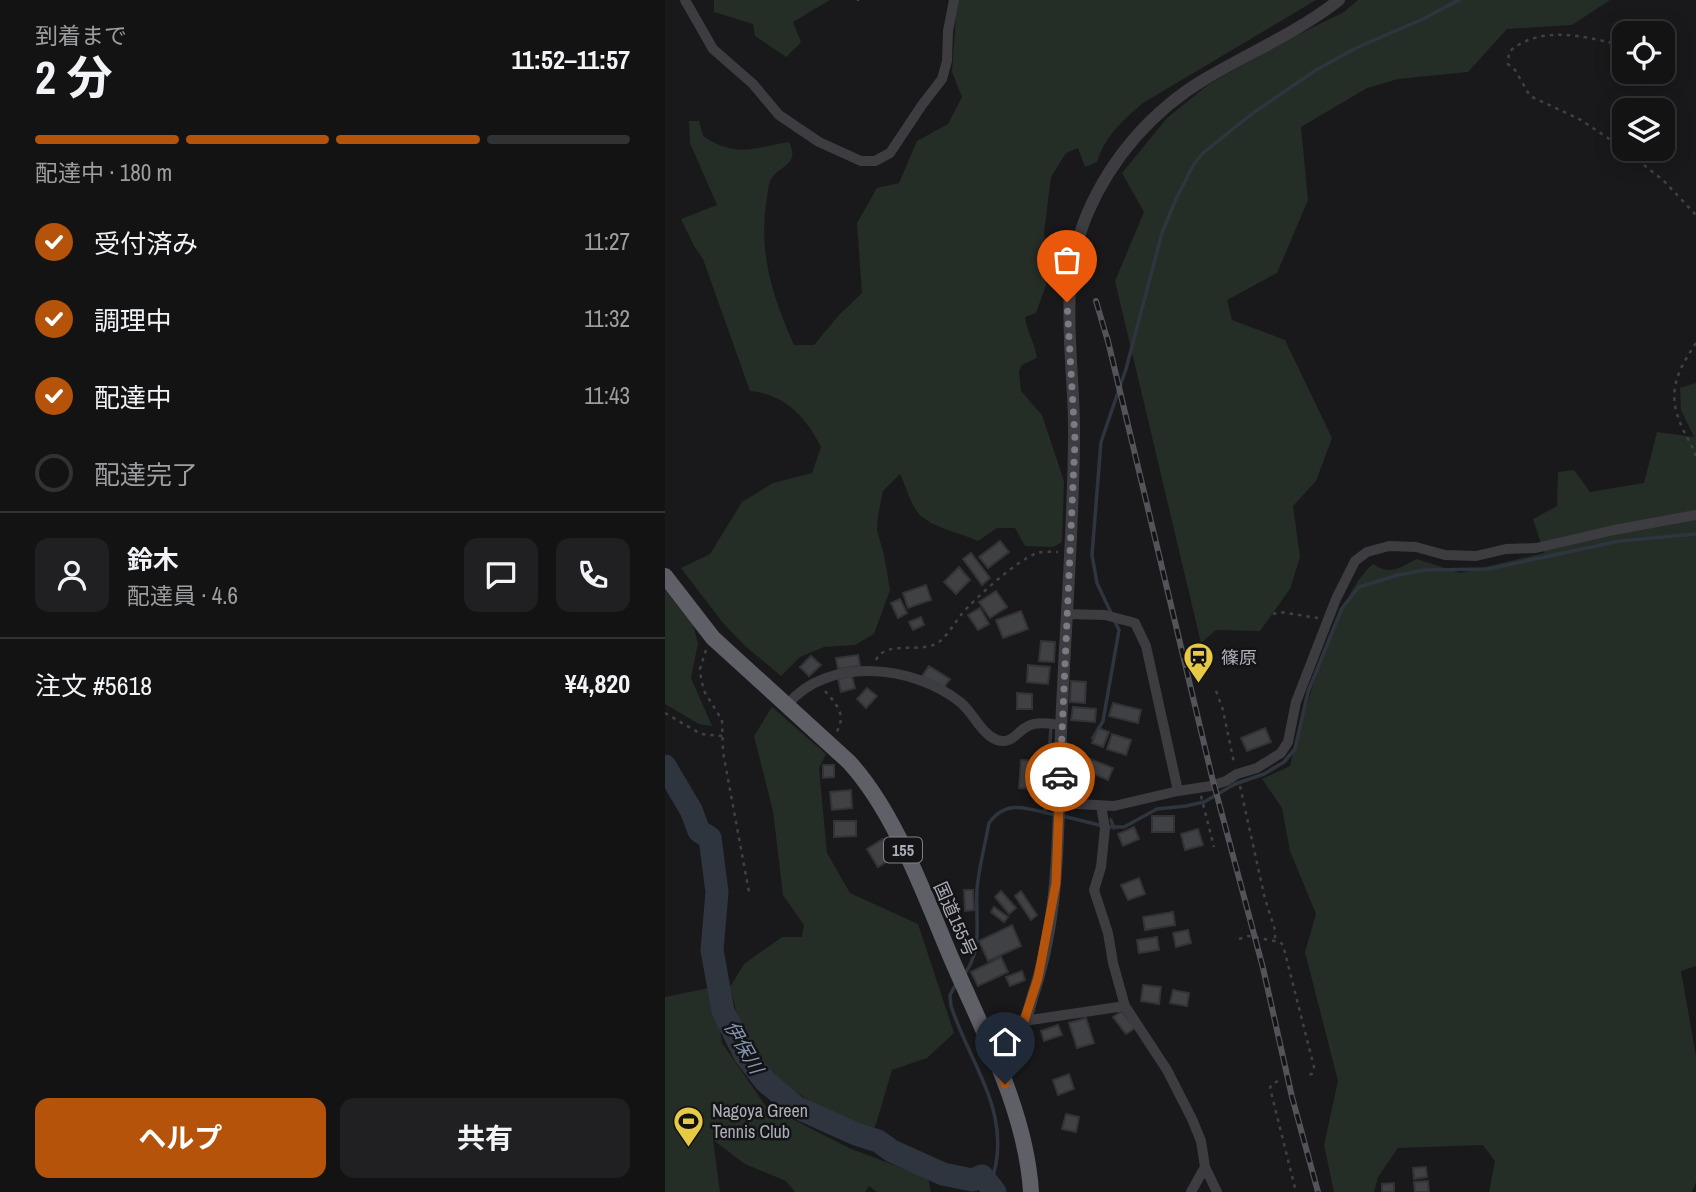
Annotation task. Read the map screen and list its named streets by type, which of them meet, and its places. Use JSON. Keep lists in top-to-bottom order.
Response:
{
  "streets": {
    "highway": ["155", "国道155号"]
  },
  "water": ["伊保川"],
  "places": {
    "station": ["篠原"],
    "sports": ["Nagoya Green Tennis Club"]
  },
  "page": {
    "heading": ["2 分", "到着まで", "11:52–11:57"],
    "panel": [
      "鈴木",
      "配達員 · 4.6",
      "注文 #5618",
      "¥4,820"
    ],
    "bar": "配達中 · 180 m",
    "list": [
      ["受付済み", "11:27"],
      ["調理中", "11:32"],
      ["配達中", "11:43"],
      "配達完了"
    ],
    "buttons": ["ヘルプ", "共有"]
  }
}
